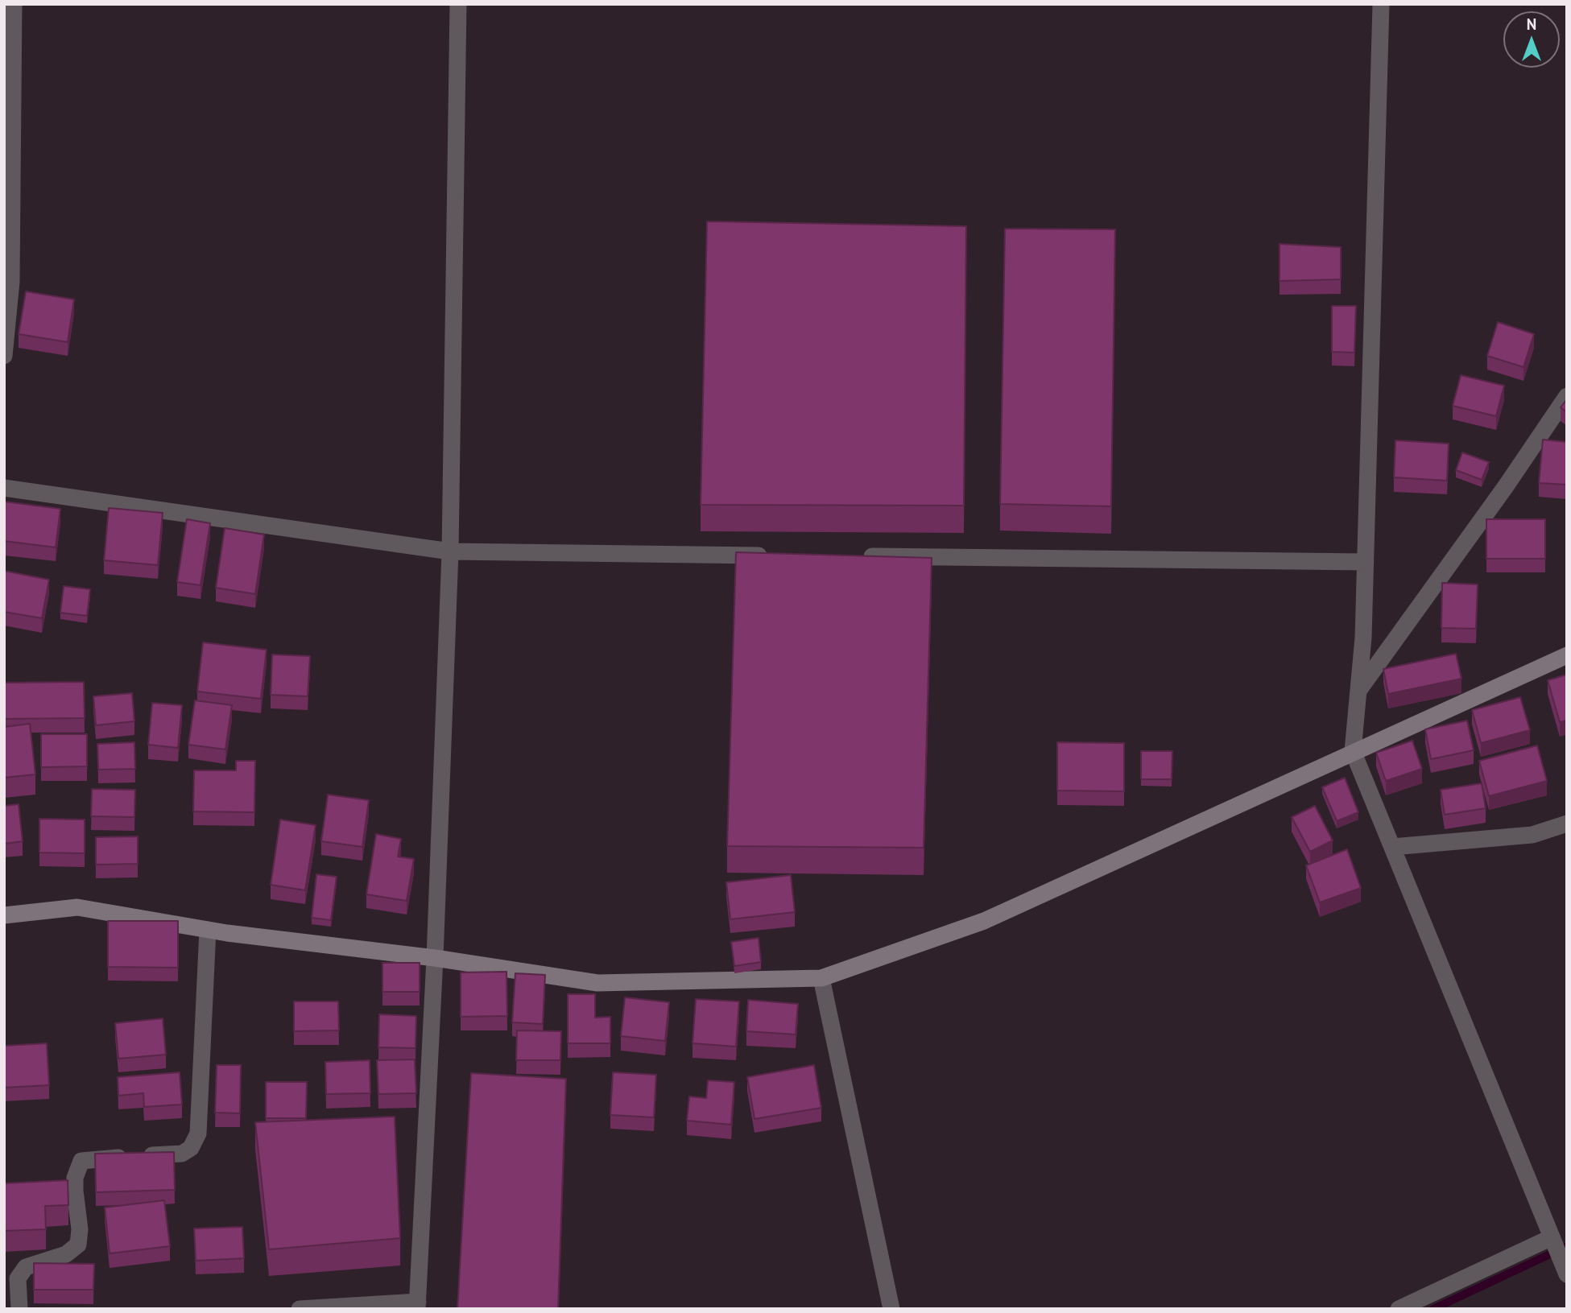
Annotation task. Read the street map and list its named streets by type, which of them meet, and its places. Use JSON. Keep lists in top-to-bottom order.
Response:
{
  "north": "top"
}
